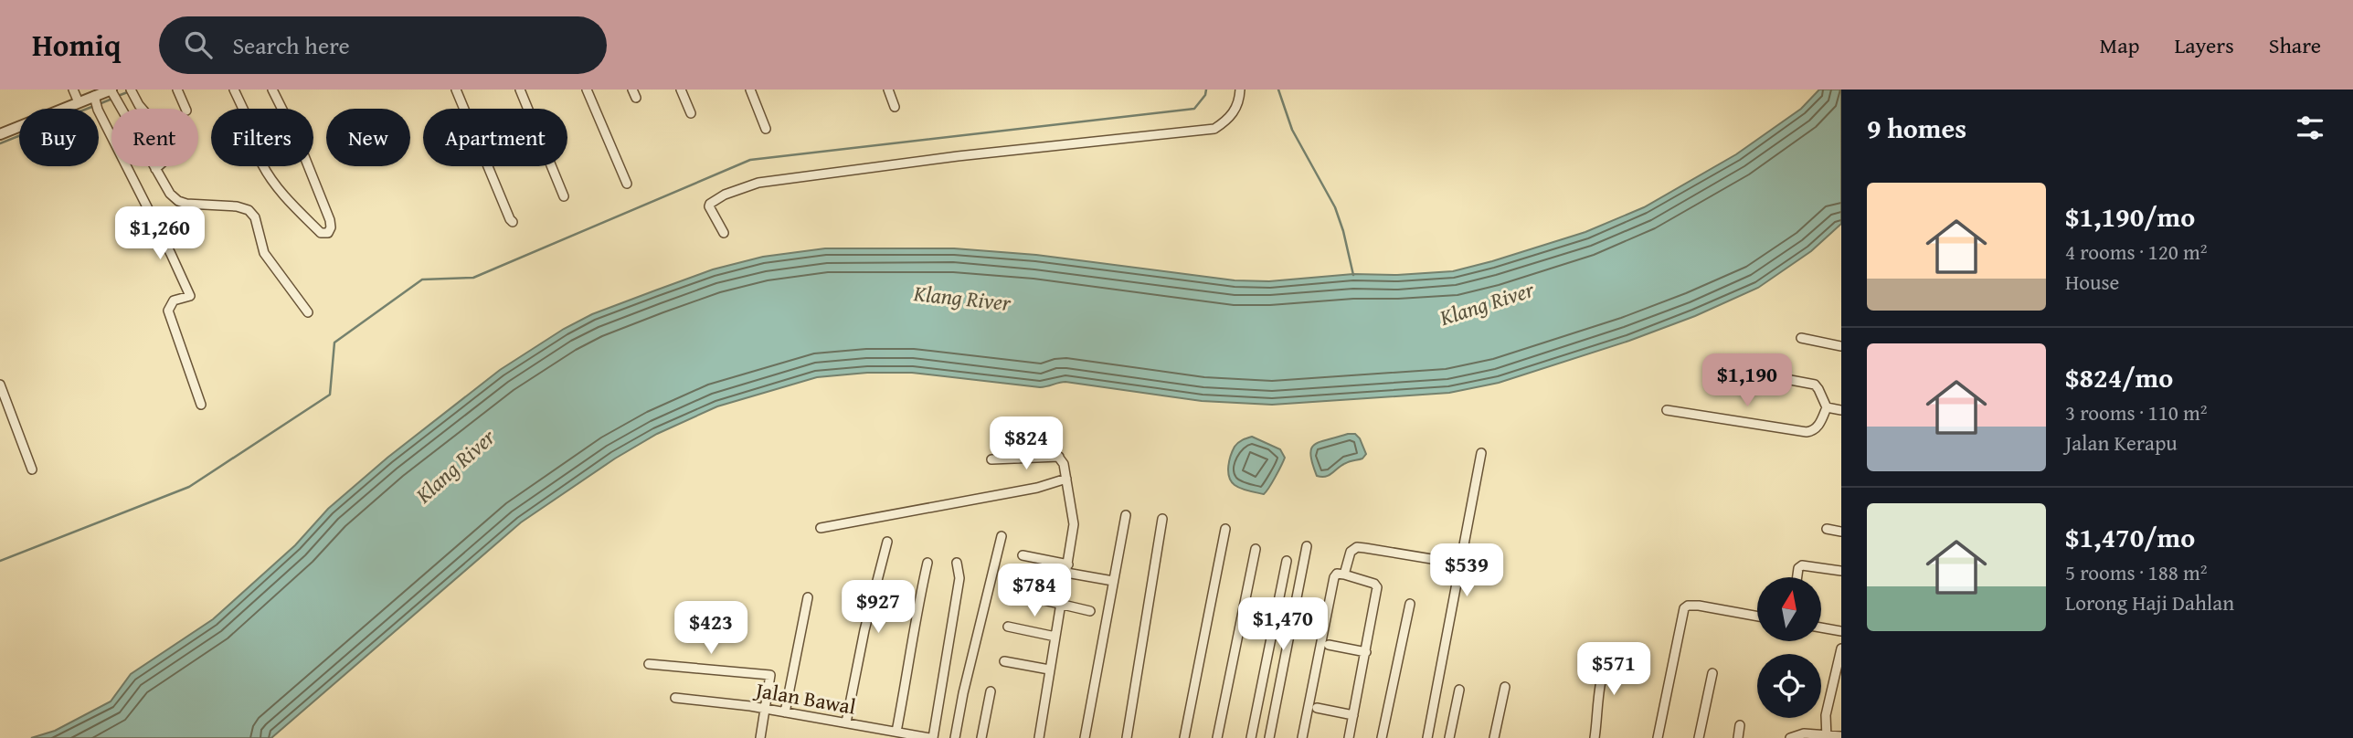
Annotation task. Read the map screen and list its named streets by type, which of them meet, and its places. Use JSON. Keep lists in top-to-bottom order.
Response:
{
  "streets": {
    "street": ["Jalan Bawal"]
  },
  "water": ["Klang River"],
  "north": "top",
  "page": {
    "header": "Homiq",
    "search": "Search here",
    "nav": ["Map", "Layers", "Share"],
    "heading": "9 homes",
    "chip": [
      "Buy",
      "Rent",
      "Filters",
      "New",
      "Apartment"
    ],
    "list": [
      {
        "name": "$1,190/mo",
        "note": "4 rooms · 120 m² · House"
      },
      {
        "name": "$824/mo",
        "note": "3 rooms · 110 m² · Jalan Kerapu"
      },
      {
        "name": "$1,470/mo",
        "note": "5 rooms · 188 m² · Lorong Haji Dahlan"
      }
    ],
    "price": [
      "$1,260",
      "$1,190",
      "$824",
      "$539",
      "$784",
      "$927",
      "$1,470",
      "$423",
      "$571"
    ]
  }
}
